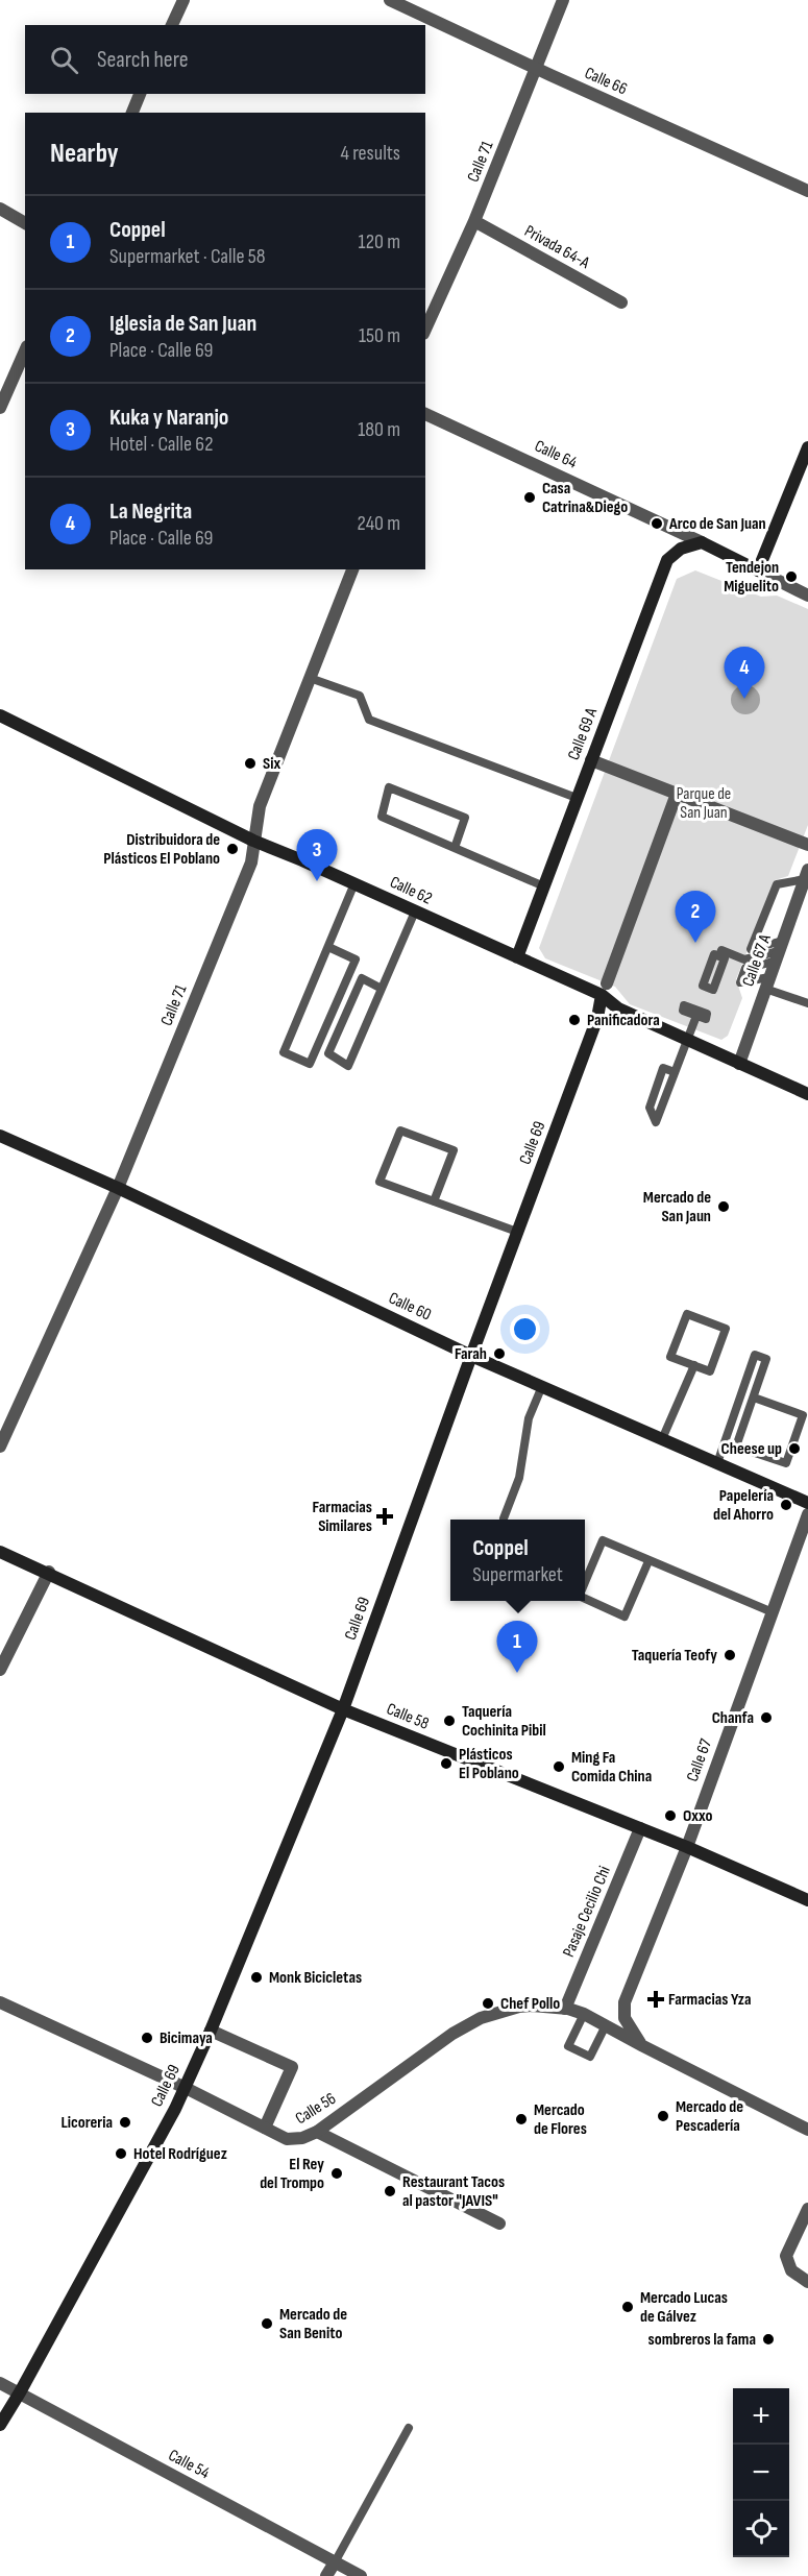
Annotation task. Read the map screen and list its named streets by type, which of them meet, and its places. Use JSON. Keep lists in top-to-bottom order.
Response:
{
  "streets": {
    "main road": [
      "Calle 64",
      "Calle 69 A",
      "Calle 62",
      "Calle 69",
      "Calle 60",
      "Calle 58"
    ],
    "street": [
      "Calle 66",
      "Calle 71",
      "Privada 64-A",
      "Calle 67 A",
      "Calle 67",
      "Pasaje Cecilio Chi",
      "Calle 56",
      "Calle 54"
    ]
  },
  "crossings": [
    ["Calle 66", "Calle 71"],
    ["Calle 71", "Privada 64-A"],
    ["Calle 71", "Calle 62"],
    ["Calle 71", "Calle 60"],
    ["Calle 64", "Calle 69 A"],
    ["Calle 69 A", "Calle 62"],
    ["Calle 62", "Calle 67 A"],
    ["Calle 62", "Calle 69"],
    ["Calle 69", "Calle 60"],
    ["Calle 69", "Calle 58"],
    ["Calle 69", "Calle 56"],
    ["Calle 69", "Calle 54"],
    ["Calle 58", "Calle 67"],
    ["Calle 58", "Pasaje Cecilio Chi"],
    ["Calle 67", "Calle 56"],
    ["Pasaje Cecilio Chi", "Calle 56"]
  ],
  "parks": ["Parque de San Juan"],
  "places": {
    "other": [
      "Casa Catrina&Diego",
      "Arco de San Juan",
      "Tendejon Miguelito",
      "Six",
      "Distribuidora de Plásticos El Poblano",
      "Panificadora",
      "Mercado de San Jaun",
      "Farah",
      "Cheese up",
      "Papelería del Ahorro",
      "Taquería Teofy",
      "Chanfa",
      "Taquería Cochinita Pibil",
      "Plásticos El Poblano",
      "Ming Fa Comida China",
      "Oxxo",
      "Monk Bicicletas",
      "Chef Pollo",
      "Bicimaya",
      "Mercado de Pescadería",
      "Mercado de Flores",
      "Licoreria",
      "Hotel Rodríguez",
      "El Rey del Trompo",
      "Restaurant Tacos al pastor \"JAVIS\"",
      "Mercado Lucas de Gálvez",
      "Mercado de San Benito",
      "sombreros la fama"
    ],
    "health": ["Farmacias Similares", "Farmacias Yza"]
  },
  "page": {
    "search": "Search here",
    "heading": ["Nearby", "4 results"],
    "list": [
      {
        "mark": "1",
        "name": "Coppel",
        "note": "Supermarket · Calle 58",
        "value": "120 m"
      },
      {
        "mark": "2",
        "name": "Iglesia de San Juan",
        "note": "Place · Calle 69",
        "value": "150 m"
      },
      {
        "mark": "3",
        "name": "Kuka y Naranjo",
        "note": "Hotel · Calle 62",
        "value": "180 m"
      },
      {
        "mark": "4",
        "name": "La Negrita",
        "note": "Place · Calle 69",
        "value": "240 m"
      }
    ],
    "pins": [
      "4",
      "3",
      "2",
      "1"
    ],
    "popup": ["Coppel", "Supermarket"],
    "map_buttons": ["+", "−"]
  }
}
